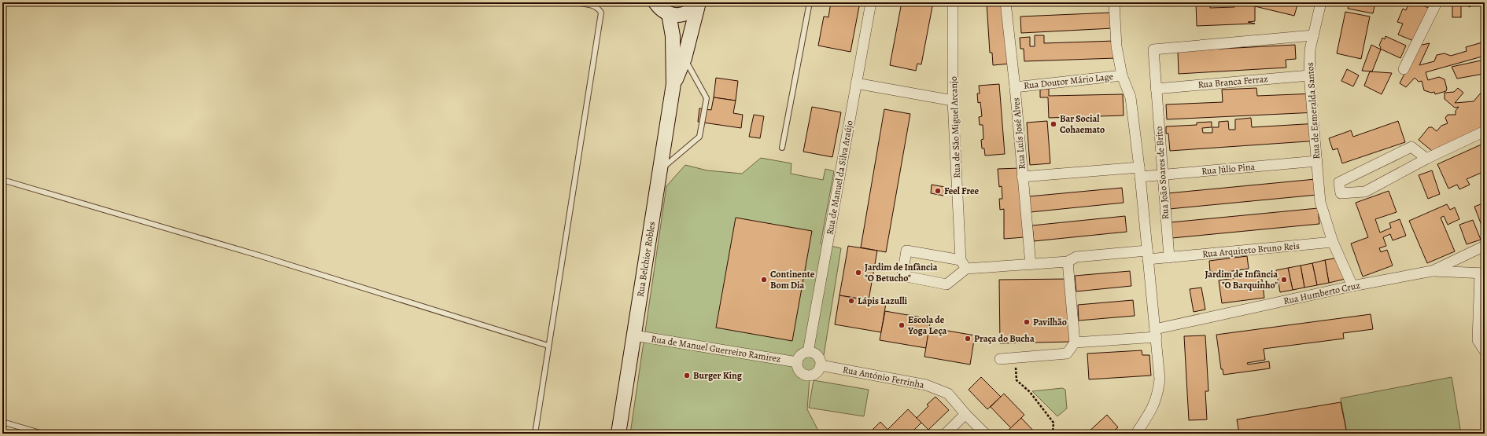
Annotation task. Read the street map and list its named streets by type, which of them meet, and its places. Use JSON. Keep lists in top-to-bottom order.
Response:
{
  "streets": {
    "main road": ["Rua Belchior Robles"],
    "street": [
      "Rua Doutor Mário Lage",
      "Rua Branca Ferraz",
      "Rua de Esmeralda Santos",
      "Rua de São Miguel Arcanjo",
      "Rua Luís José Alves",
      "Rua Júlio Pina",
      "Rua João Soares de Brito",
      "Rua de Manuel da Silva Araújo",
      "Rua Arquiteto Bruno Reis",
      "Rua Humberto Cruz",
      "Rua de Manuel Guerreiro Ramirez",
      "Rua António Ferrinha"
    ]
  },
  "crossings": [
    ["Rua Doutor Mário Lage", "Rua Luís José Alves"],
    ["Rua Branca Ferraz", "Rua de Esmeralda Santos"],
    ["Rua Branca Ferraz", "Rua João Soares de Brito"],
    ["Rua de Esmeralda Santos", "Rua Júlio Pina"],
    ["Rua de Esmeralda Santos", "Rua Arquiteto Bruno Reis"],
    ["Rua de Esmeralda Santos", "Rua Humberto Cruz"],
    ["Rua Luís José Alves", "Rua Júlio Pina"],
    ["Rua Júlio Pina", "Rua João Soares de Brito"],
    ["Rua João Soares de Brito", "Rua Arquiteto Bruno Reis"],
    ["Rua de Manuel da Silva Araújo", "Rua de Manuel Guerreiro Ramirez"],
    ["Rua de Manuel da Silva Araújo", "Rua António Ferrinha"],
    ["Rua Belchior Robles", "Rua de Manuel Guerreiro Ramirez"],
    ["Rua de Manuel Guerreiro Ramirez", "Rua António Ferrinha"]
  ],
  "places": [
    "Bar Social Cohaemato",
    "Feel Free",
    "Jardim de Infância \"O Betucho\"",
    "Continente Bom Dia",
    "Jardim de Infância \"O Barquinho\"",
    "Lápis Lazulli",
    "Pavilhão",
    "Escola de Yoga Leça",
    "Praça do Bucha",
    "Burger King"
  ]
}
